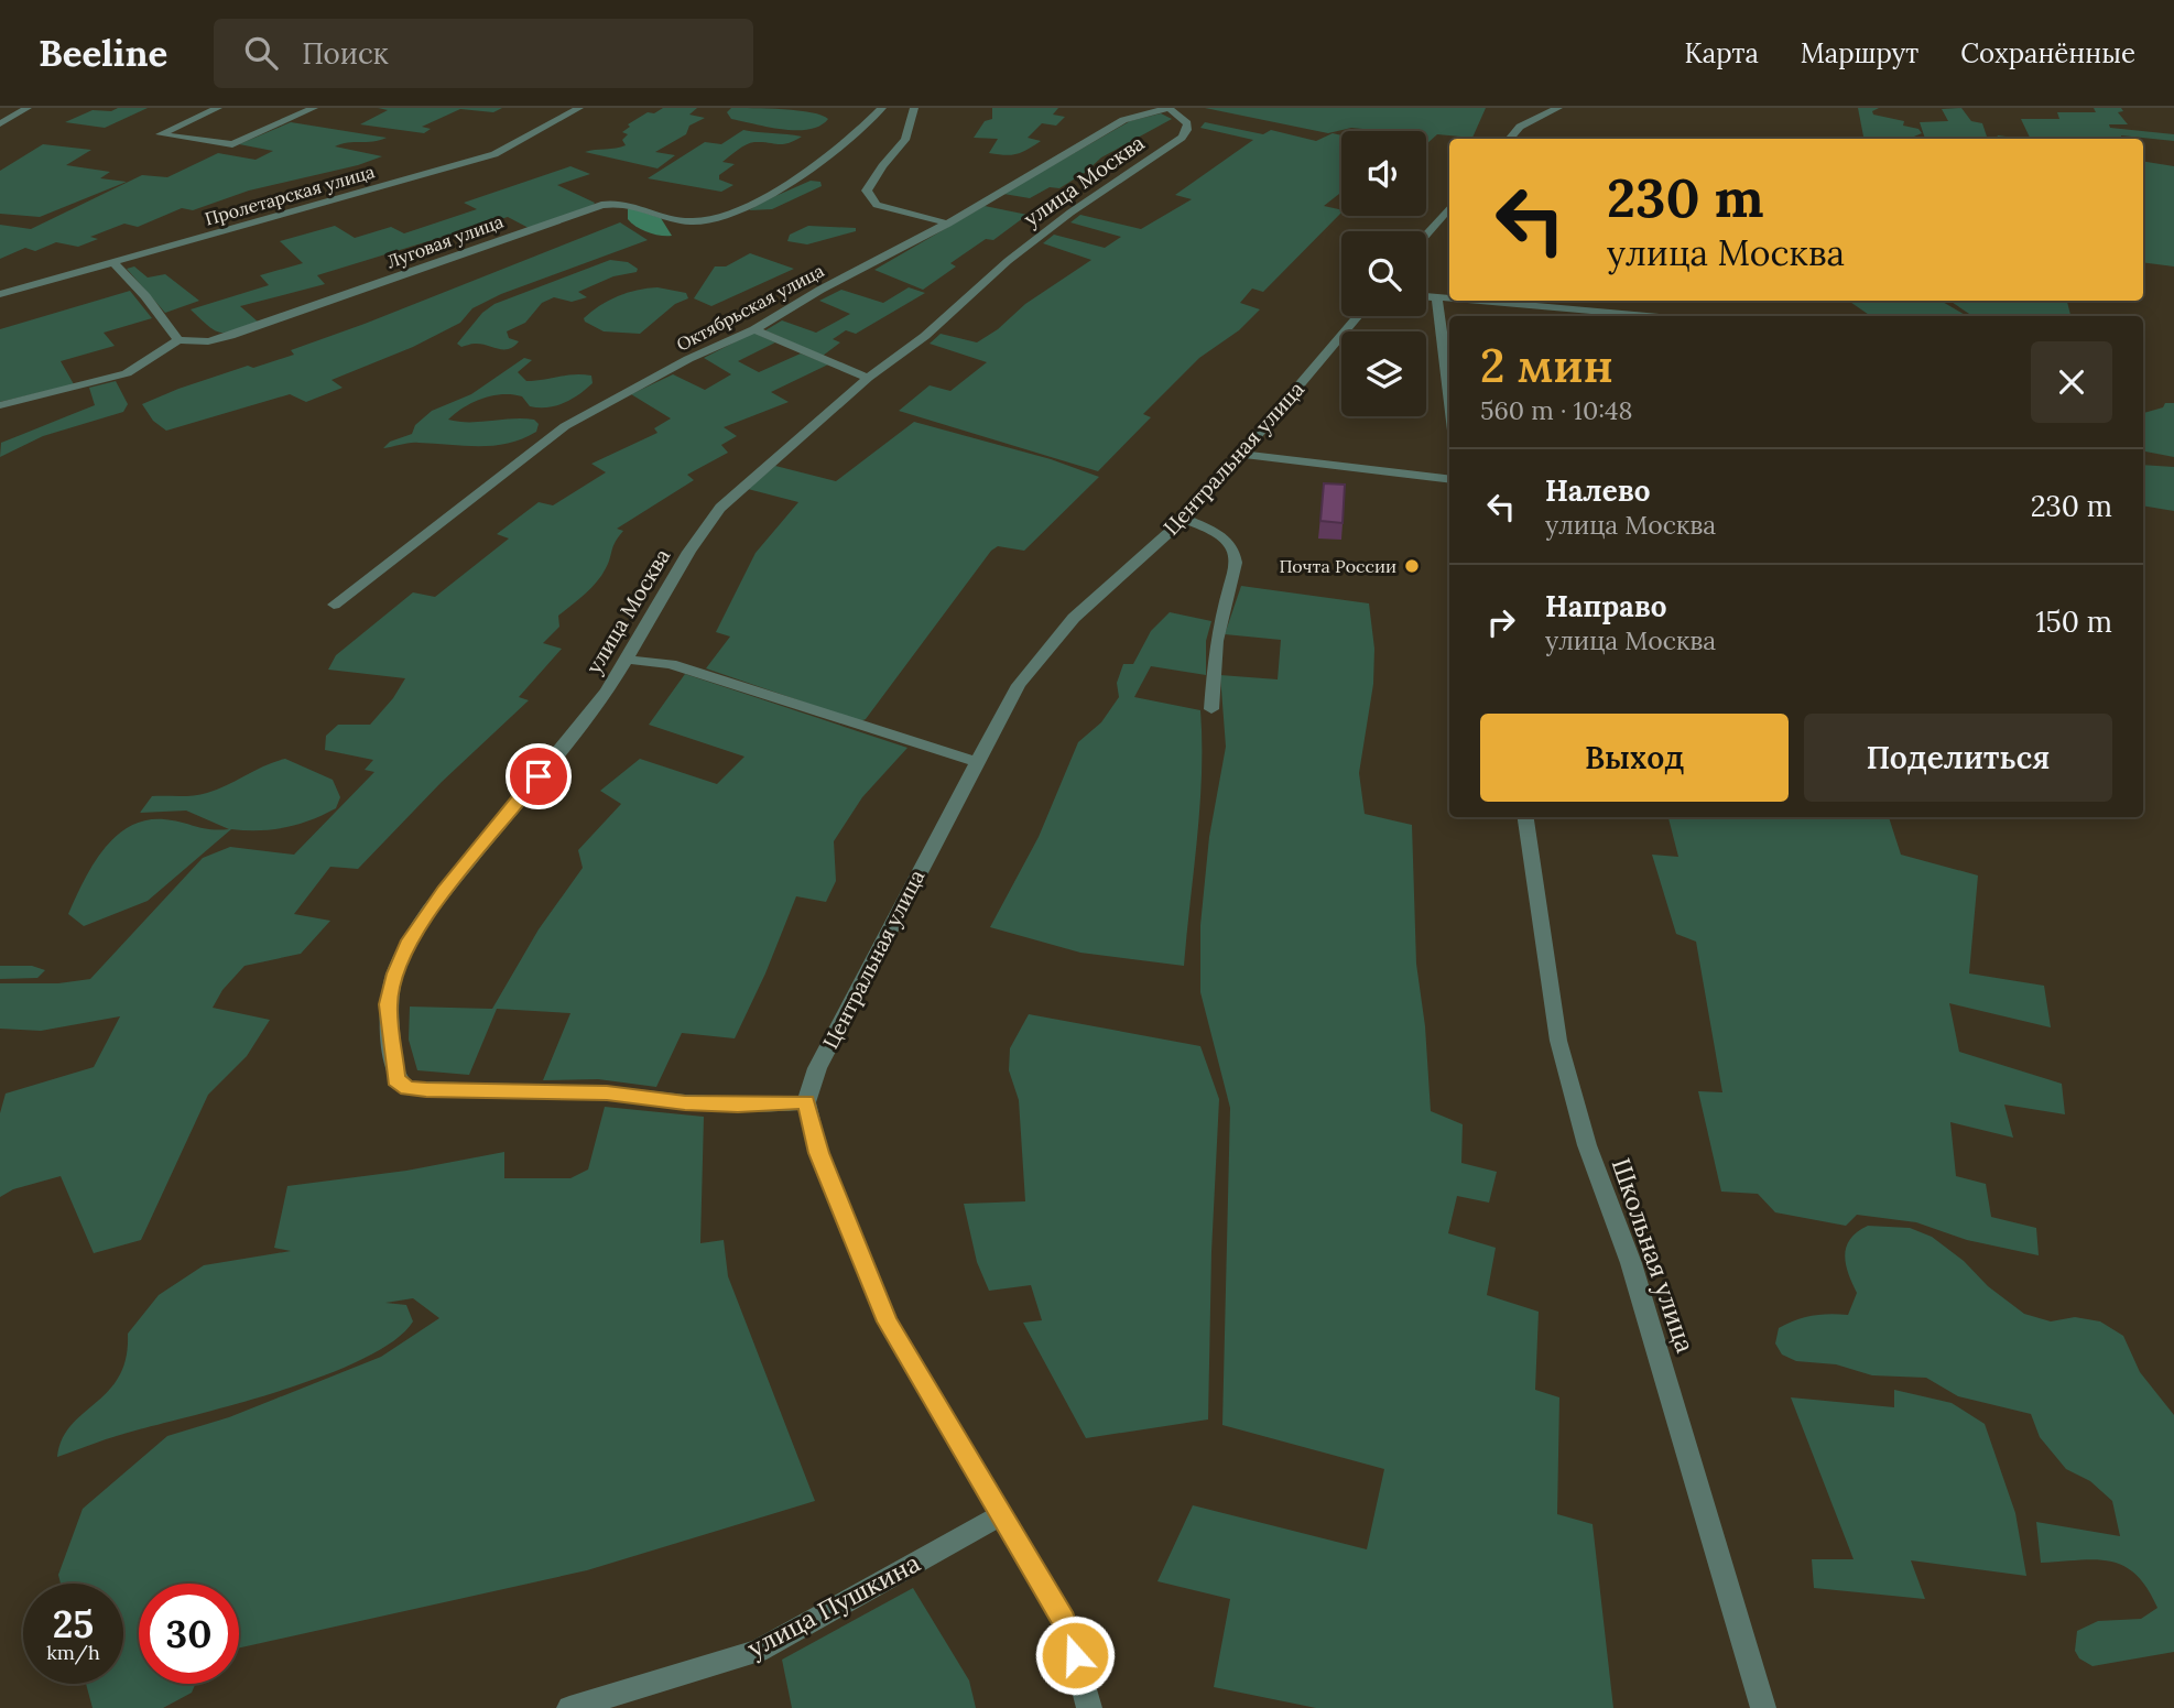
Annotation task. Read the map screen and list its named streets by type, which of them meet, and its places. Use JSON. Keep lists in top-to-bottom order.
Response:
{
  "streets": {
    "street": [
      "улица Москва",
      "Пролетарская улица",
      "Луговая улица",
      "Октябрьская улица",
      "Центральная улица",
      "Школьная улица",
      "улица Пушкина"
    ]
  },
  "crossings": [
    ["улица Москва", "Октябрьская улица"],
    ["улица Москва", "Центральная улица"]
  ],
  "places": ["Почта России"],
  "page": {
    "header": "Beeline",
    "search": "Поиск",
    "nav": ["Карта", "Маршрут", "Сохранённые"],
    "turn": ["230 m", "улица Москва"],
    "heading": ["2 мин", "560 m · 10:48"],
    "list": [
      {
        "name": "Налево",
        "note": "улица Москва",
        "value": "230 m"
      },
      {
        "name": "Направо",
        "note": "улица Москва",
        "value": "150 m"
      }
    ],
    "buttons": ["Выход", "Поделиться"],
    "speed": "25 km/h",
    "limit": "30"
  }
}
